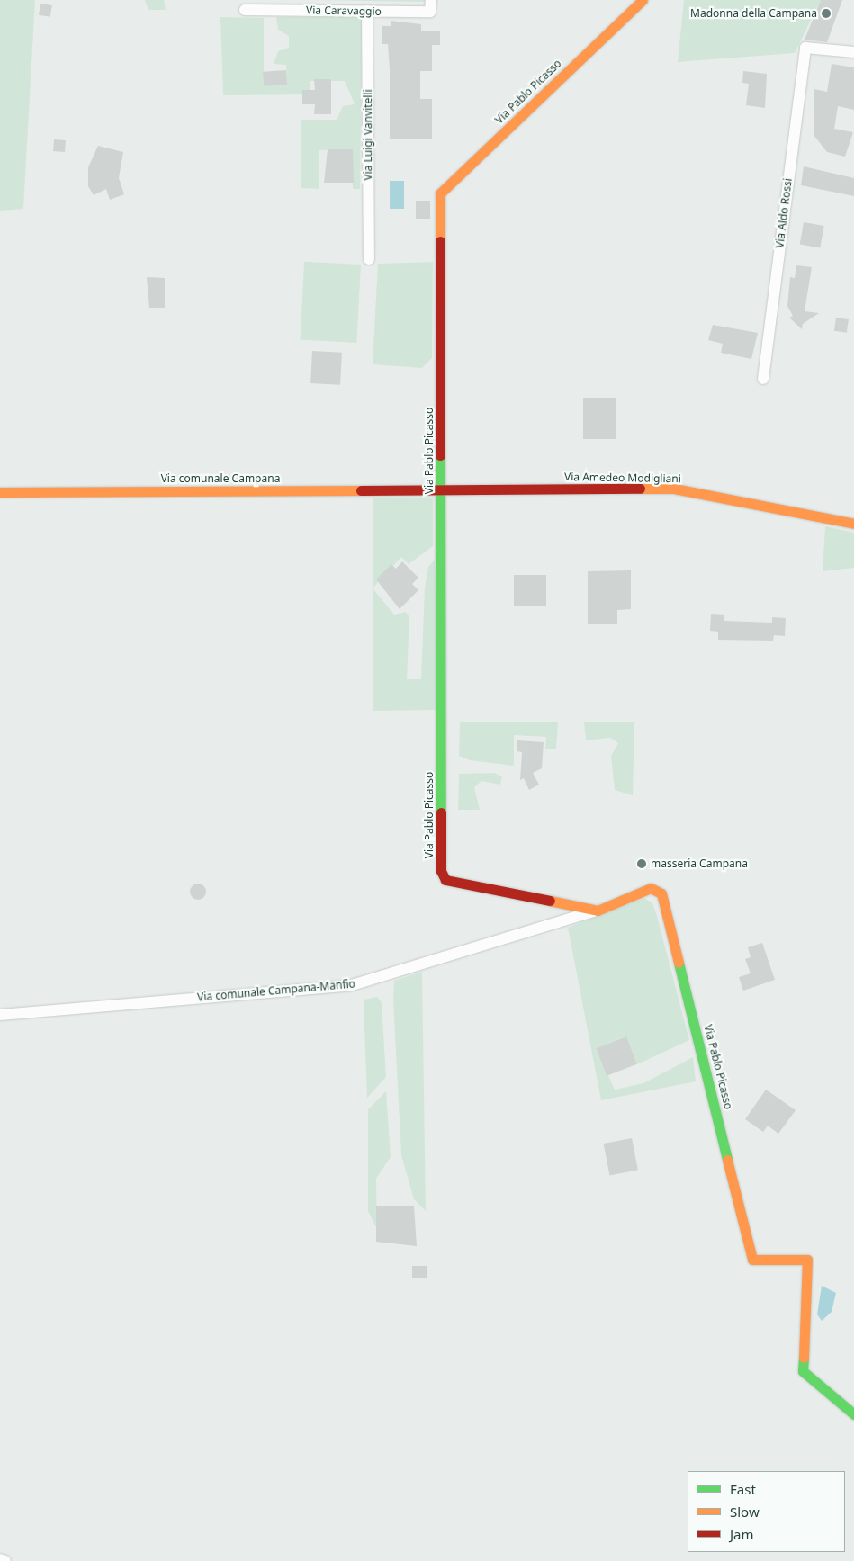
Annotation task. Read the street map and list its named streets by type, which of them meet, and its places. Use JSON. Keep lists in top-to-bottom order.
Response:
{
  "streets": {
    "street": [
      "Via Caravaggio",
      "Via Pablo Picasso",
      "Via Luigi Vanvitelli",
      "Via Aldo Rossi",
      "Via Amedeo Modigliani",
      "Via comunale Campana",
      "Via comunale Campana-Manfio"
    ]
  },
  "crossings": [
    ["Via Caravaggio", "Via Luigi Vanvitelli"],
    ["Via Pablo Picasso", "Via Amedeo Modigliani"],
    ["Via Pablo Picasso", "Via comunale Campana"],
    ["Via Pablo Picasso", "Via comunale Campana-Manfio"],
    ["Via Amedeo Modigliani", "Via comunale Campana"]
  ],
  "places": ["Madonna della Campana", "masseria Campana"],
  "legend": ["Fast", "Slow", "Jam"]
}
